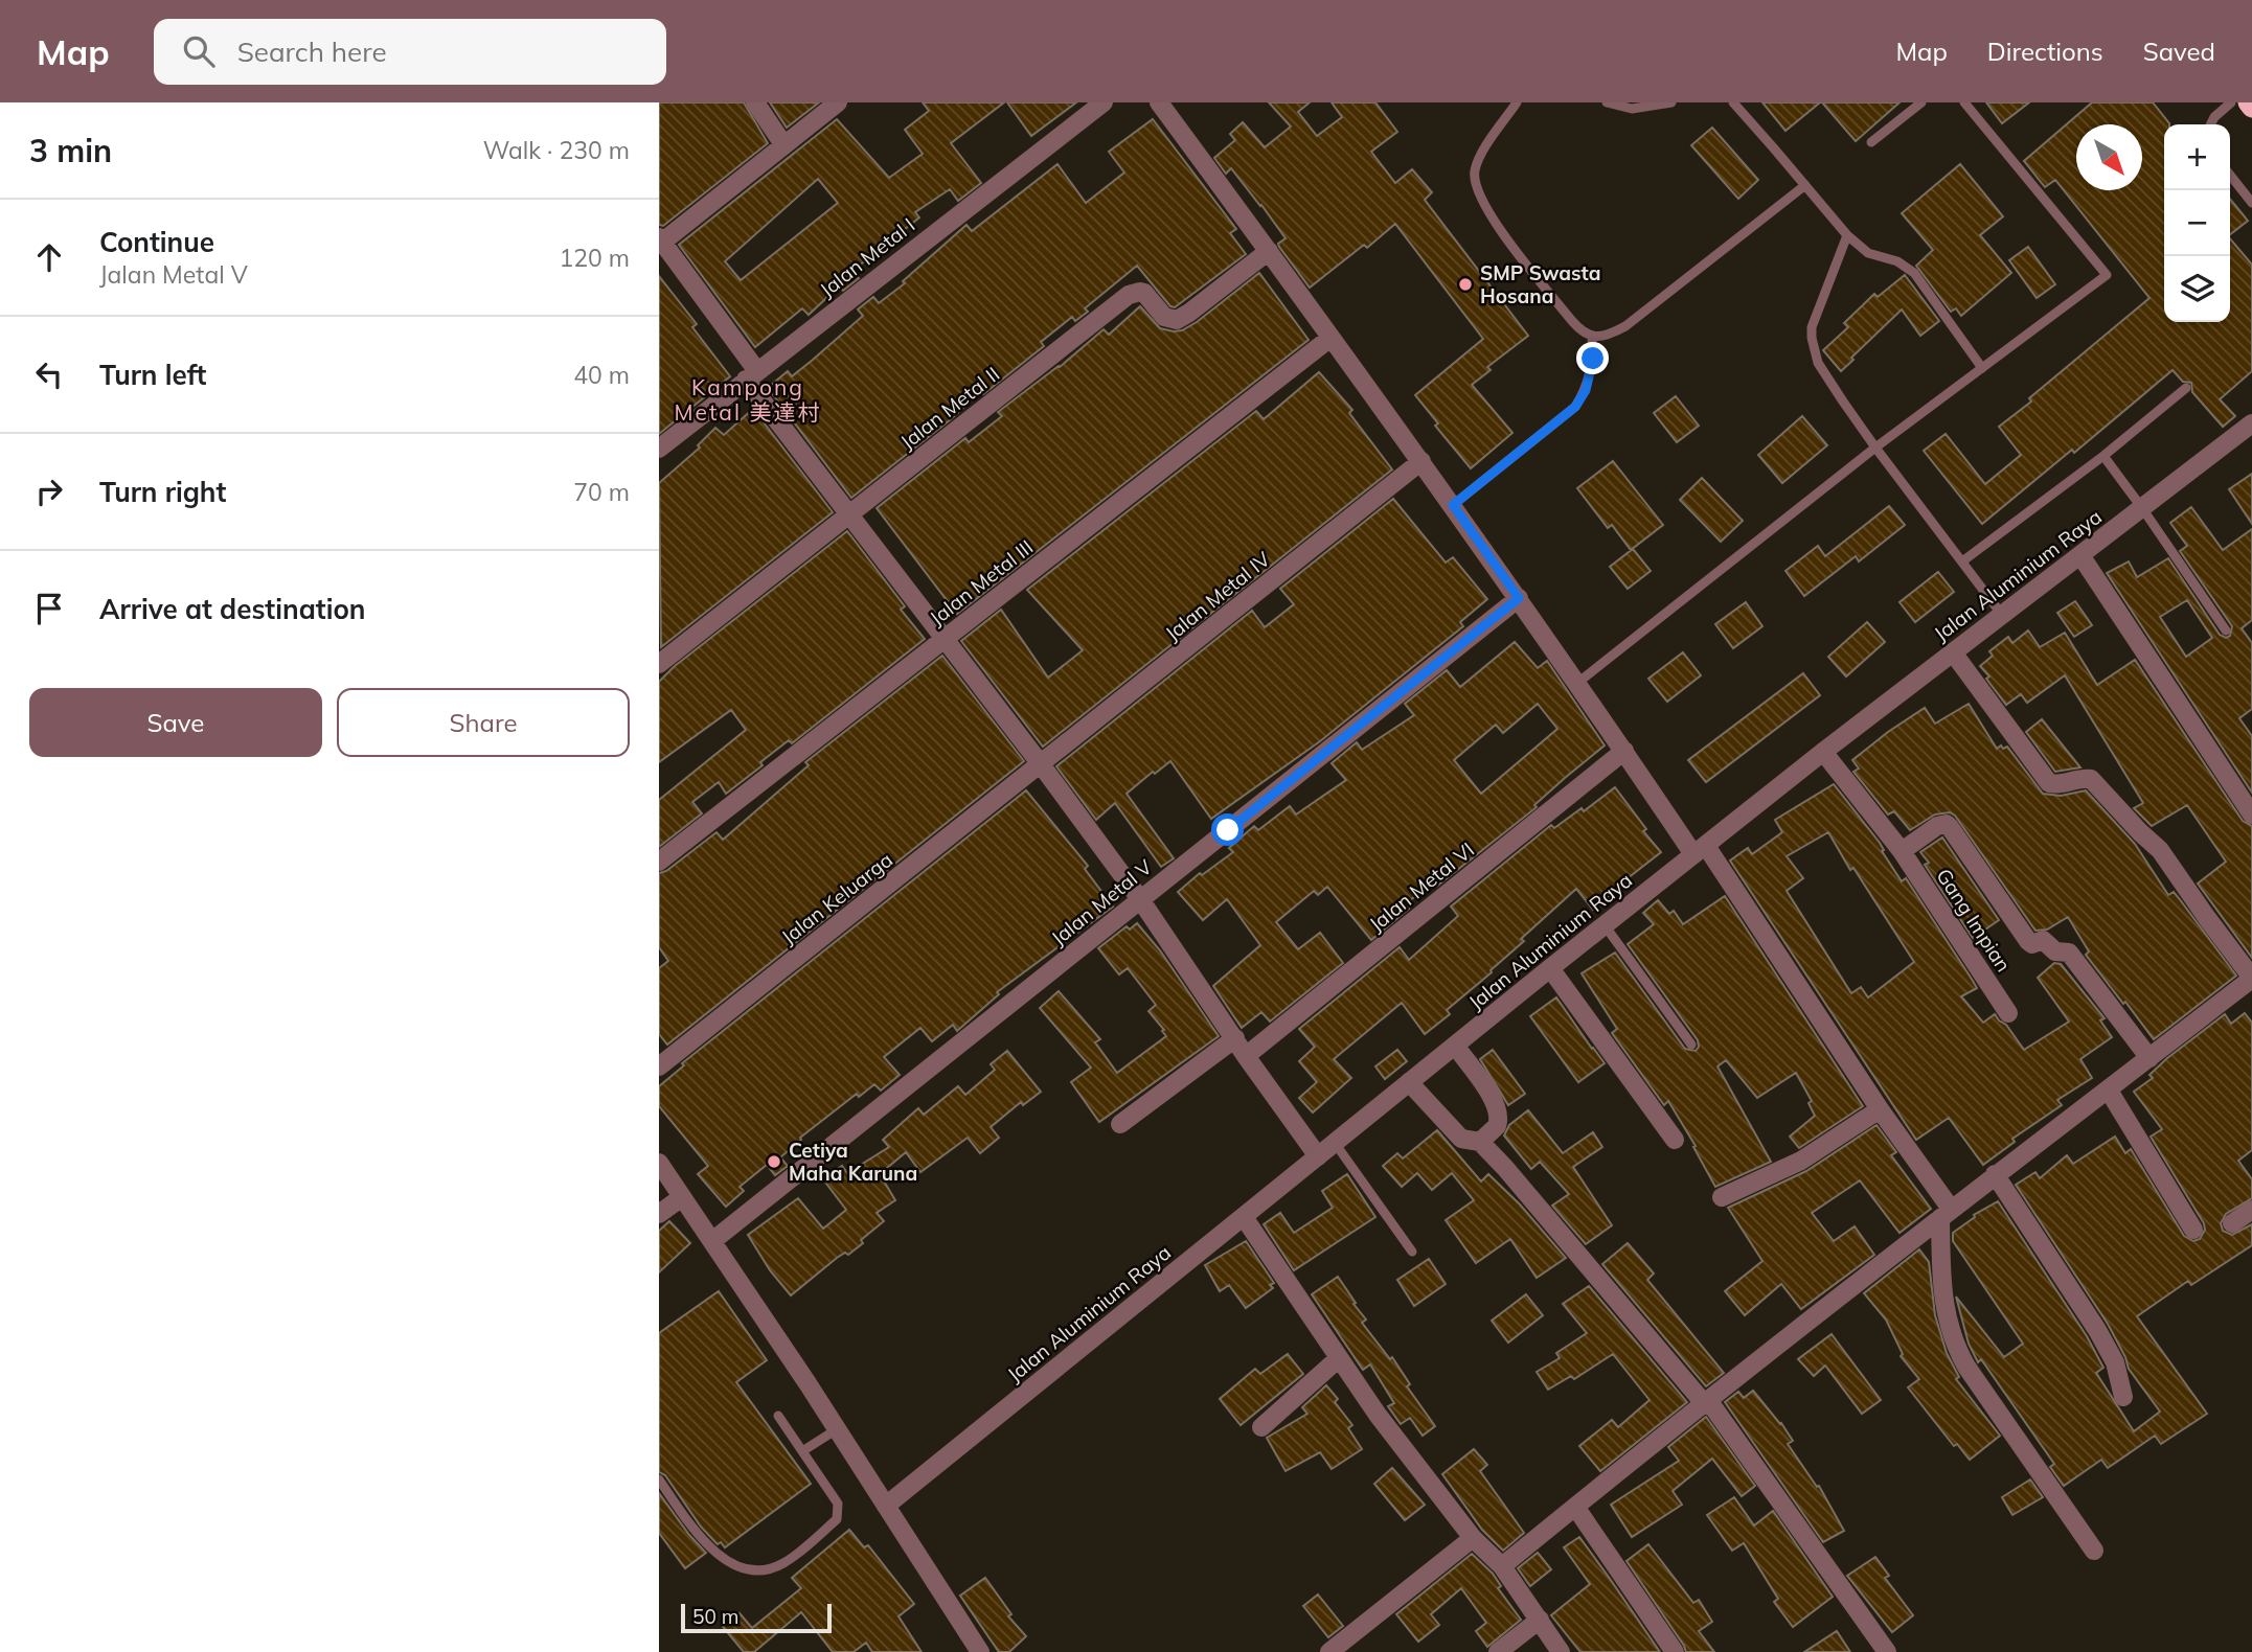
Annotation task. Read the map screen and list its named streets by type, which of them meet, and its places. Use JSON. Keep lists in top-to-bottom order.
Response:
{
  "streets": {
    "street": [
      "Jalan Metal I",
      "Jalan Metal II",
      "Jalan Aluminium Raya",
      "Jalan Metal III",
      "Jalan Metal IV",
      "Jalan Metal VI",
      "Jalan Keluarga",
      "Jalan Metal V",
      "Gang Impian"
    ]
  },
  "crossings": [
    ["Jalan Aluminium Raya", "Gang Impian"],
    ["Jalan Metal IV", "Jalan Keluarga"]
  ],
  "districts": ["Kampong Metal 美達村"],
  "places": ["SMP Swasta Hosana", "Cetiya Maha Karuna"],
  "scale_bar": "50 m",
  "north": "bottom right",
  "page": {
    "header": "Map",
    "search": "Search here",
    "nav": ["Map", "Directions", "Saved"],
    "heading": ["3 min", "Walk · 230 m"],
    "map_buttons": ["+", "−"],
    "list": [
      ["Continue", "Jalan Metal V", "120 m"],
      ["Turn left", "40 m"],
      ["Turn right", "70 m"],
      "Arrive at destination"
    ],
    "buttons": ["Save", "Share"],
    "scale": "50 m"
  }
}
